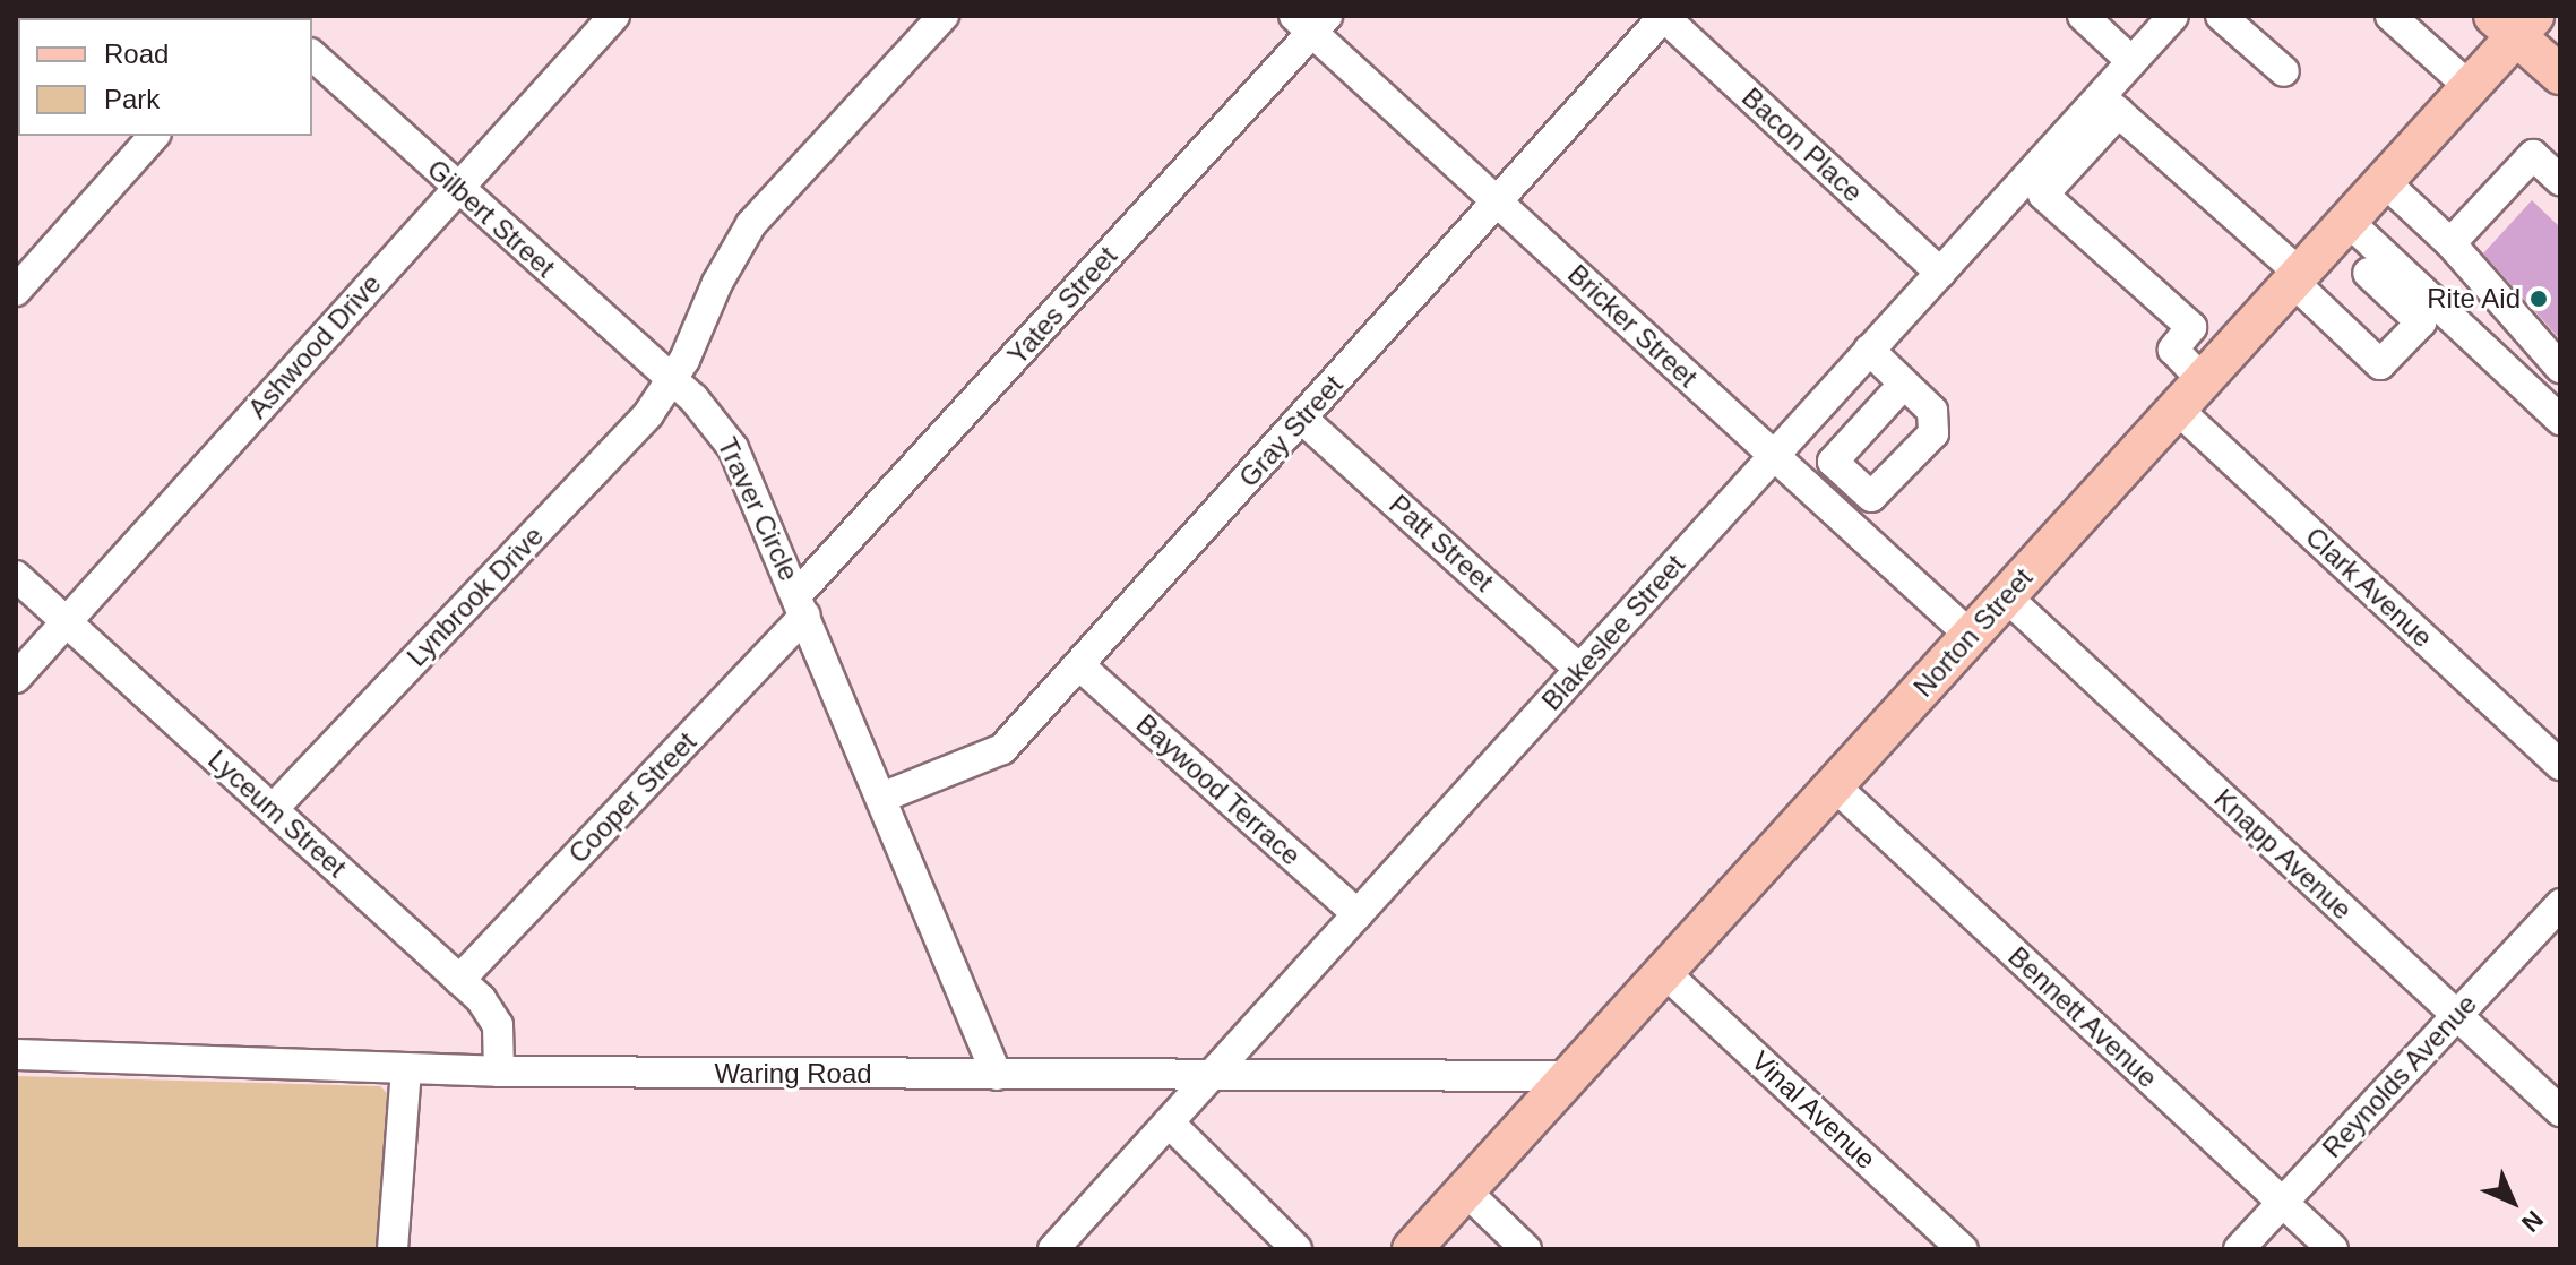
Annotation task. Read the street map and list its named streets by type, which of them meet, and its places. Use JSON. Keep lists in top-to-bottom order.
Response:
{
  "streets": {
    "main road": ["Norton Street"],
    "street": [
      "Bacon Place",
      "Gilbert Street",
      "Yates Street",
      "Bricker Street",
      "Ashwood Drive",
      "Gray Street",
      "Traver Circle",
      "Patt Street",
      "Clark Avenue",
      "Lynbrook Drive",
      "Blakeslee Street",
      "Baywood Terrace",
      "Cooper Street",
      "Lyceum Street",
      "Knapp Avenue",
      "Bennett Avenue",
      "Waring Road",
      "Reynolds Avenue",
      "Vinal Avenue"
    ]
  },
  "crossings": [
    ["Bacon Place", "Gray Street"],
    ["Bacon Place", "Blakeslee Street"],
    ["Gilbert Street", "Ashwood Drive"],
    ["Gilbert Street", "Traver Circle"],
    ["Gilbert Street", "Lynbrook Drive"],
    ["Yates Street", "Bricker Street"],
    ["Yates Street", "Traver Circle"],
    ["Yates Street", "Cooper Street"],
    ["Bricker Street", "Gray Street"],
    ["Bricker Street", "Blakeslee Street"],
    ["Bricker Street", "Norton Street"],
    ["Ashwood Drive", "Lyceum Street"],
    ["Gray Street", "Traver Circle"],
    ["Gray Street", "Patt Street"],
    ["Gray Street", "Baywood Terrace"],
    ["Traver Circle", "Lynbrook Drive"],
    ["Traver Circle", "Cooper Street"],
    ["Traver Circle", "Waring Road"],
    ["Patt Street", "Blakeslee Street"],
    ["Clark Avenue", "Norton Street"],
    ["Lynbrook Drive", "Lyceum Street"],
    ["Blakeslee Street", "Baywood Terrace"],
    ["Blakeslee Street", "Waring Road"],
    ["Norton Street", "Knapp Avenue"],
    ["Norton Street", "Bennett Avenue"],
    ["Norton Street", "Waring Road"],
    ["Norton Street", "Vinal Avenue"],
    ["Cooper Street", "Lyceum Street"],
    ["Lyceum Street", "Waring Road"],
    ["Knapp Avenue", "Reynolds Avenue"],
    ["Bennett Avenue", "Reynolds Avenue"]
  ],
  "places": ["Rite Aid"],
  "legend": ["Road", "Park"],
  "north": "bottom right"
}
